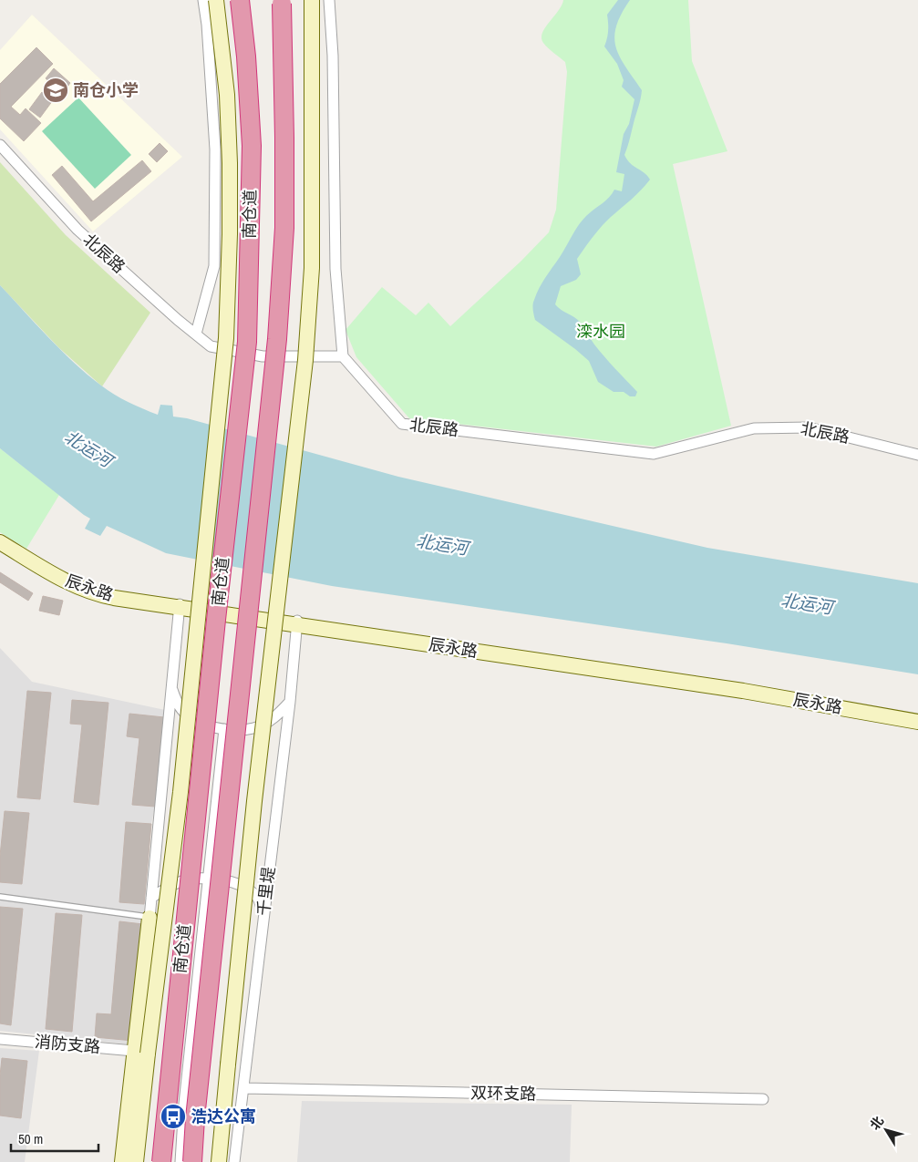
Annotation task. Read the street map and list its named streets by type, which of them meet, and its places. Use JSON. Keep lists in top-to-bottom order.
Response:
{
  "streets": {
    "highway": ["南仓道"],
    "street": [
      "北辰路",
      "辰永路",
      "千里堤",
      "消防支路",
      "双环支路"
    ]
  },
  "crossings": [
    ["辰永路", "千里堤"],
    ["千里堤", "双环支路"]
  ],
  "water": ["北运河"],
  "parks": ["滦水园"],
  "places": {
    "school or university": ["南仓小学"],
    "bus stop": ["浩达公寓"]
  },
  "scale_bar": "50 m",
  "north": "top left"
}
